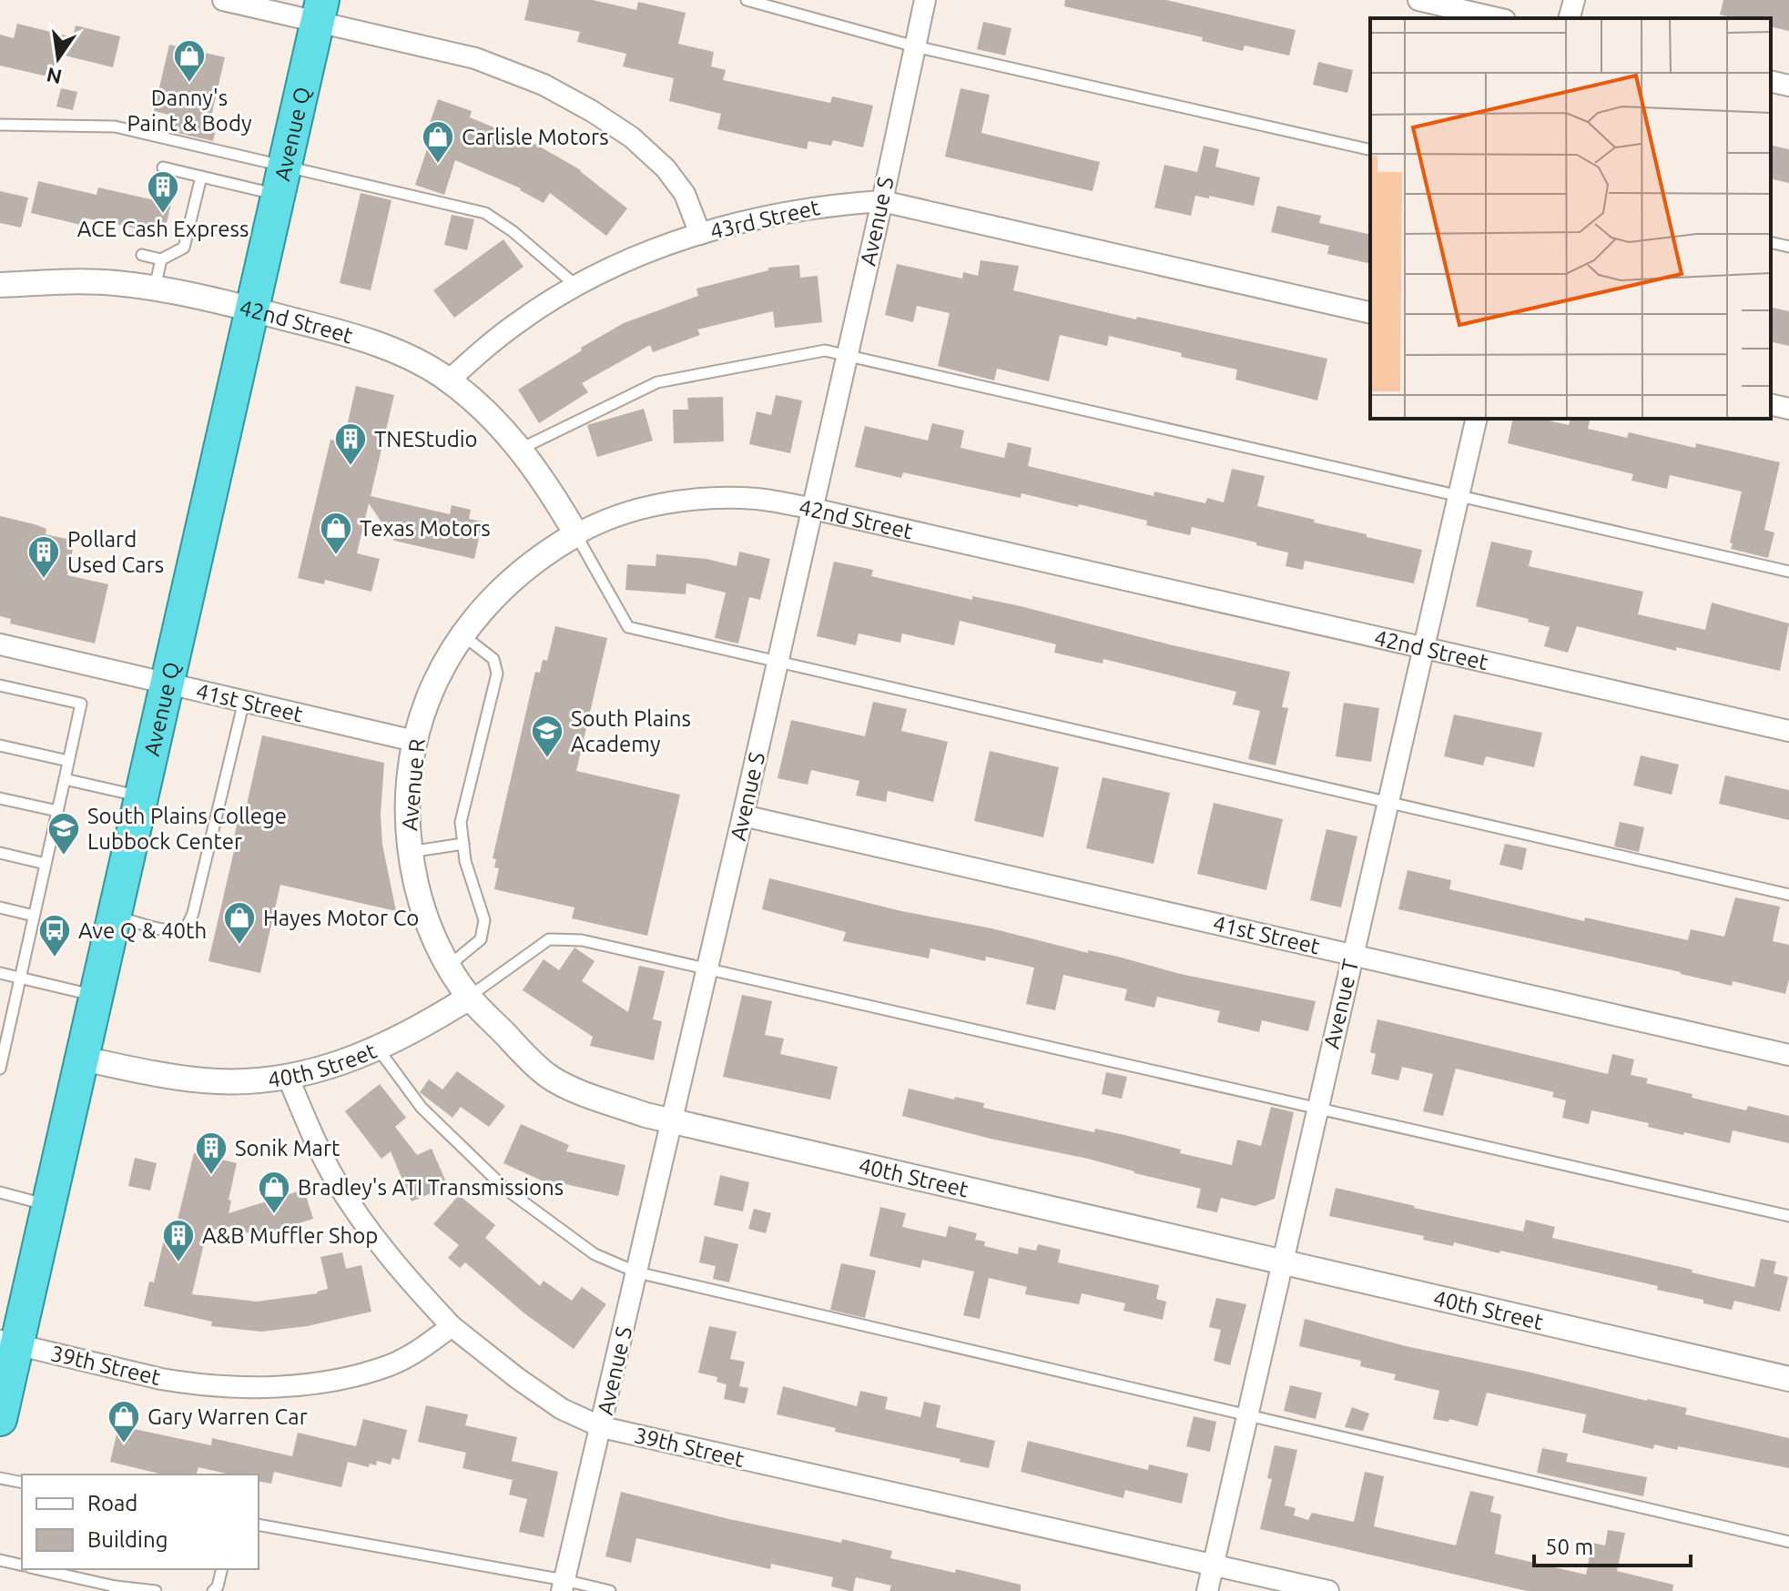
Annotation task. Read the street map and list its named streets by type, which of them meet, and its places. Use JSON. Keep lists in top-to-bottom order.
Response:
{
  "streets": {
    "highway": ["Avenue Q"],
    "street": [
      "43rd Street",
      "Avenue S",
      "42nd Street",
      "41st Street",
      "Avenue R",
      "Avenue T",
      "40th Street",
      "39th Street"
    ]
  },
  "crossings": [
    ["Avenue Q", "43rd Street"],
    ["Avenue Q", "42nd Street"],
    ["Avenue Q", "41st Street"],
    ["Avenue Q", "40th Street"],
    ["Avenue Q", "39th Street"],
    ["43rd Street", "Avenue S"],
    ["Avenue S", "42nd Street"],
    ["Avenue S", "41st Street"],
    ["Avenue S", "40th Street"],
    ["Avenue S", "39th Street"],
    ["42nd Street", "Avenue R"],
    ["42nd Street", "Avenue T"],
    ["41st Street", "Avenue R"],
    ["41st Street", "Avenue T"],
    ["Avenue R", "40th Street"],
    ["Avenue T", "40th Street"],
    ["Avenue T", "39th Street"]
  ],
  "places": {
    "shop": [
      "Danny's Paint & Body",
      "Carlisle Motors",
      "Texas Motors",
      "Hayes Motor Co",
      "Bradley's ATI Transmissions",
      "Gary Warren Car"
    ],
    "building": [
      "ACE Cash Express",
      "TNEStudio",
      "Pollard Used Cars",
      "Sonik Mart",
      "A&B Muffler Shop"
    ],
    "school or university": ["South Plains Academy", "South Plains College Lubbock Center"],
    "bus stop": ["Ave Q & 40th"]
  },
  "legend": ["Road", "Building"],
  "scale_bar": "50 m",
  "north": "bottom"
}
